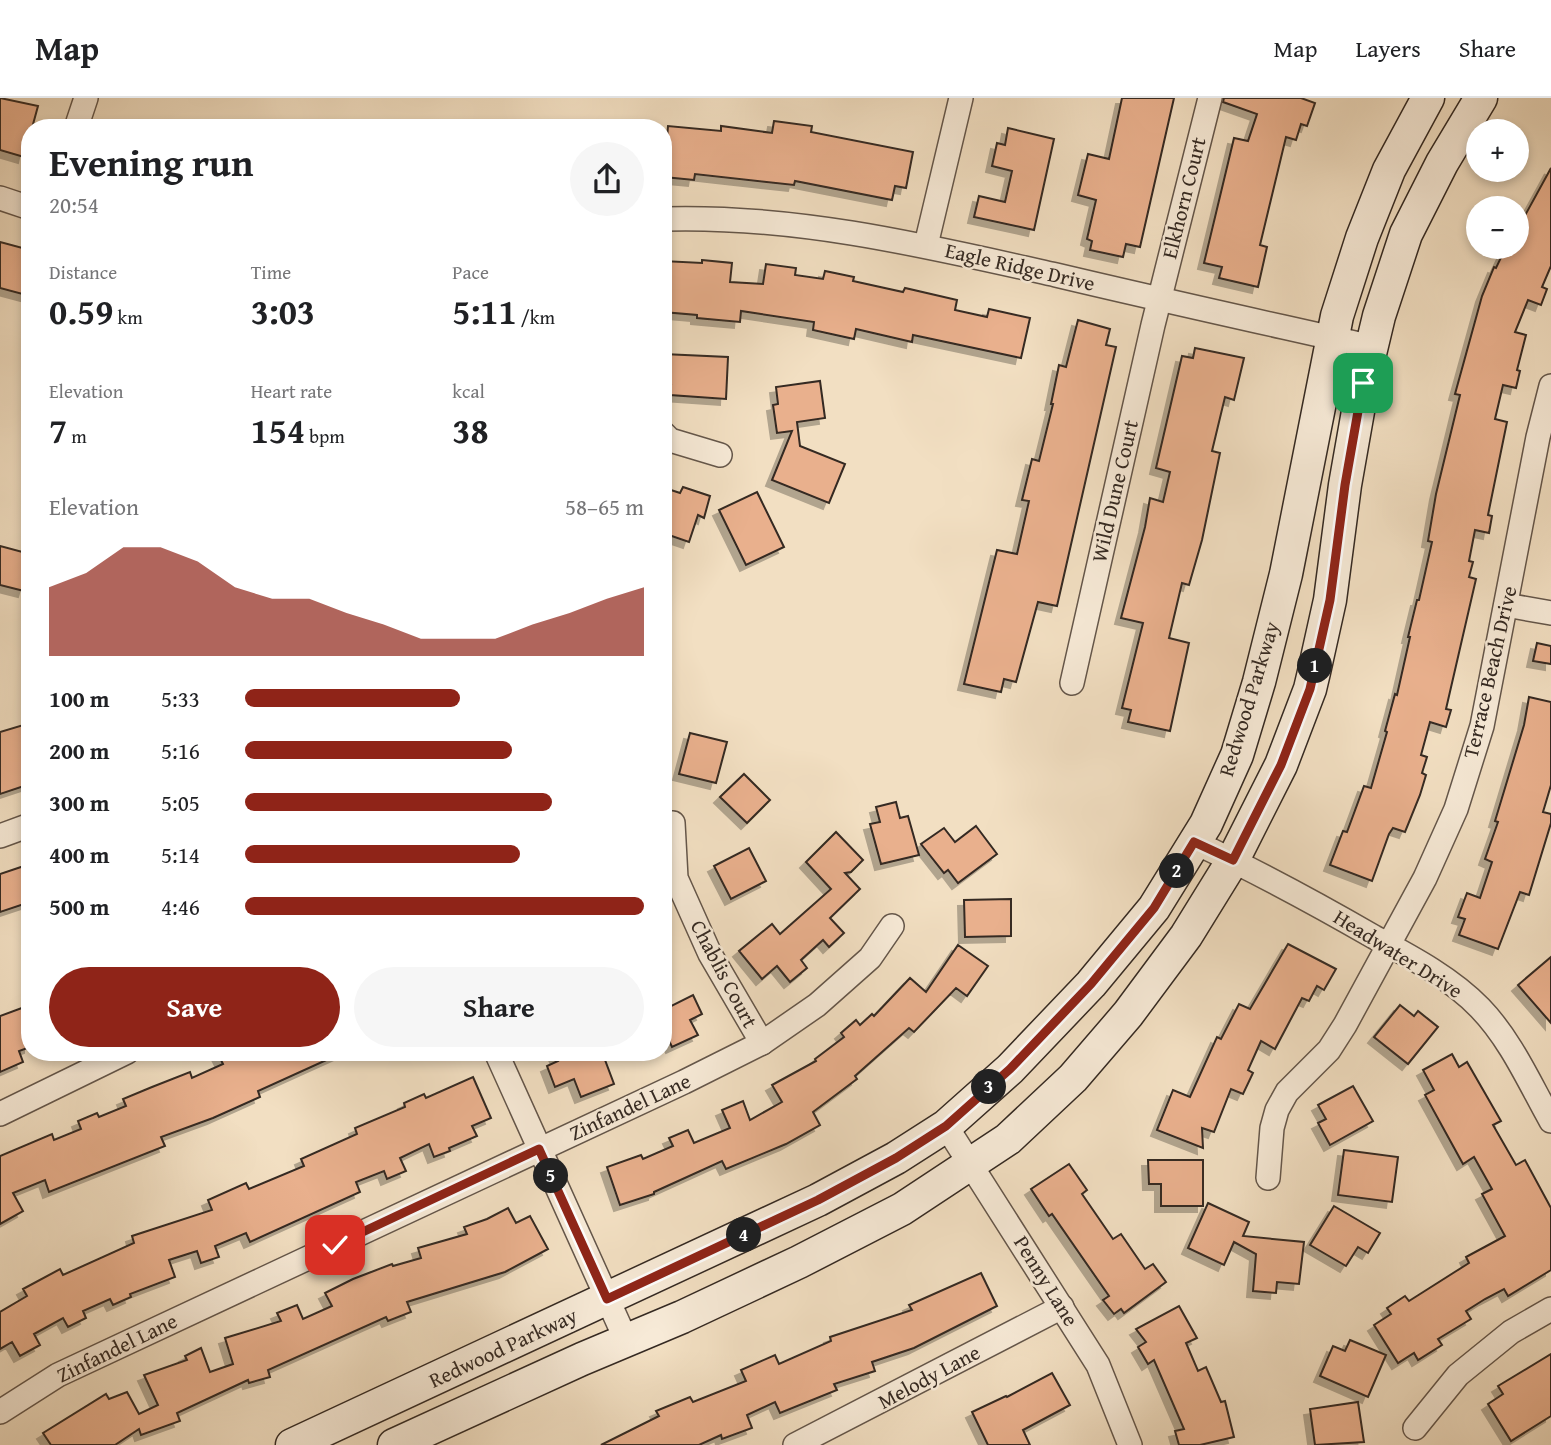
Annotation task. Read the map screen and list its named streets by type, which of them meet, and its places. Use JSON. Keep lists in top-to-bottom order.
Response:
{
  "streets": {
    "main road": ["Redwood Parkway"],
    "street": [
      "Elkhorn Court",
      "Eagle Ridge Drive",
      "Wild Dune Court",
      "Terrace Beach Drive",
      "Headwater Drive",
      "Chablis Court",
      "Zinfandel Lane",
      "Penny Lane",
      "Melody Lane"
    ]
  },
  "crossings": [
    ["Elkhorn Court", "Eagle Ridge Drive"],
    ["Elkhorn Court", "Wild Dune Court"],
    ["Eagle Ridge Drive", "Wild Dune Court"],
    ["Eagle Ridge Drive", "Redwood Parkway"],
    ["Terrace Beach Drive", "Headwater Drive"],
    ["Redwood Parkway", "Headwater Drive"],
    ["Redwood Parkway", "Penny Lane"],
    ["Chablis Court", "Zinfandel Lane"],
    ["Penny Lane", "Melody Lane"]
  ],
  "page": {
    "header": "Map",
    "nav": ["Map", "Layers", "Share"],
    "map_buttons": ["+", "−"],
    "heading": ["Evening run", "20:54"],
    "stats": [
      ["Distance", "0.59 km"],
      ["Time", "3:03"],
      ["Pace", "5:11 /km"],
      ["Elevation", "7 m"],
      ["Heart rate", "154 bpm"],
      ["kcal", "38"]
    ],
    "chart": ["Elevation", "58–65 m"],
    "pins": [
      "1",
      "2",
      "3",
      "5",
      "4"
    ],
    "list": [
      {
        "name": "100 m",
        "note": "5:33"
      },
      {
        "name": "200 m",
        "note": "5:16"
      },
      {
        "name": "300 m",
        "note": "5:05"
      },
      {
        "name": "400 m",
        "note": "5:14"
      },
      {
        "name": "500 m",
        "note": "4:46"
      }
    ],
    "buttons": ["Save", "Share"]
  }
}
